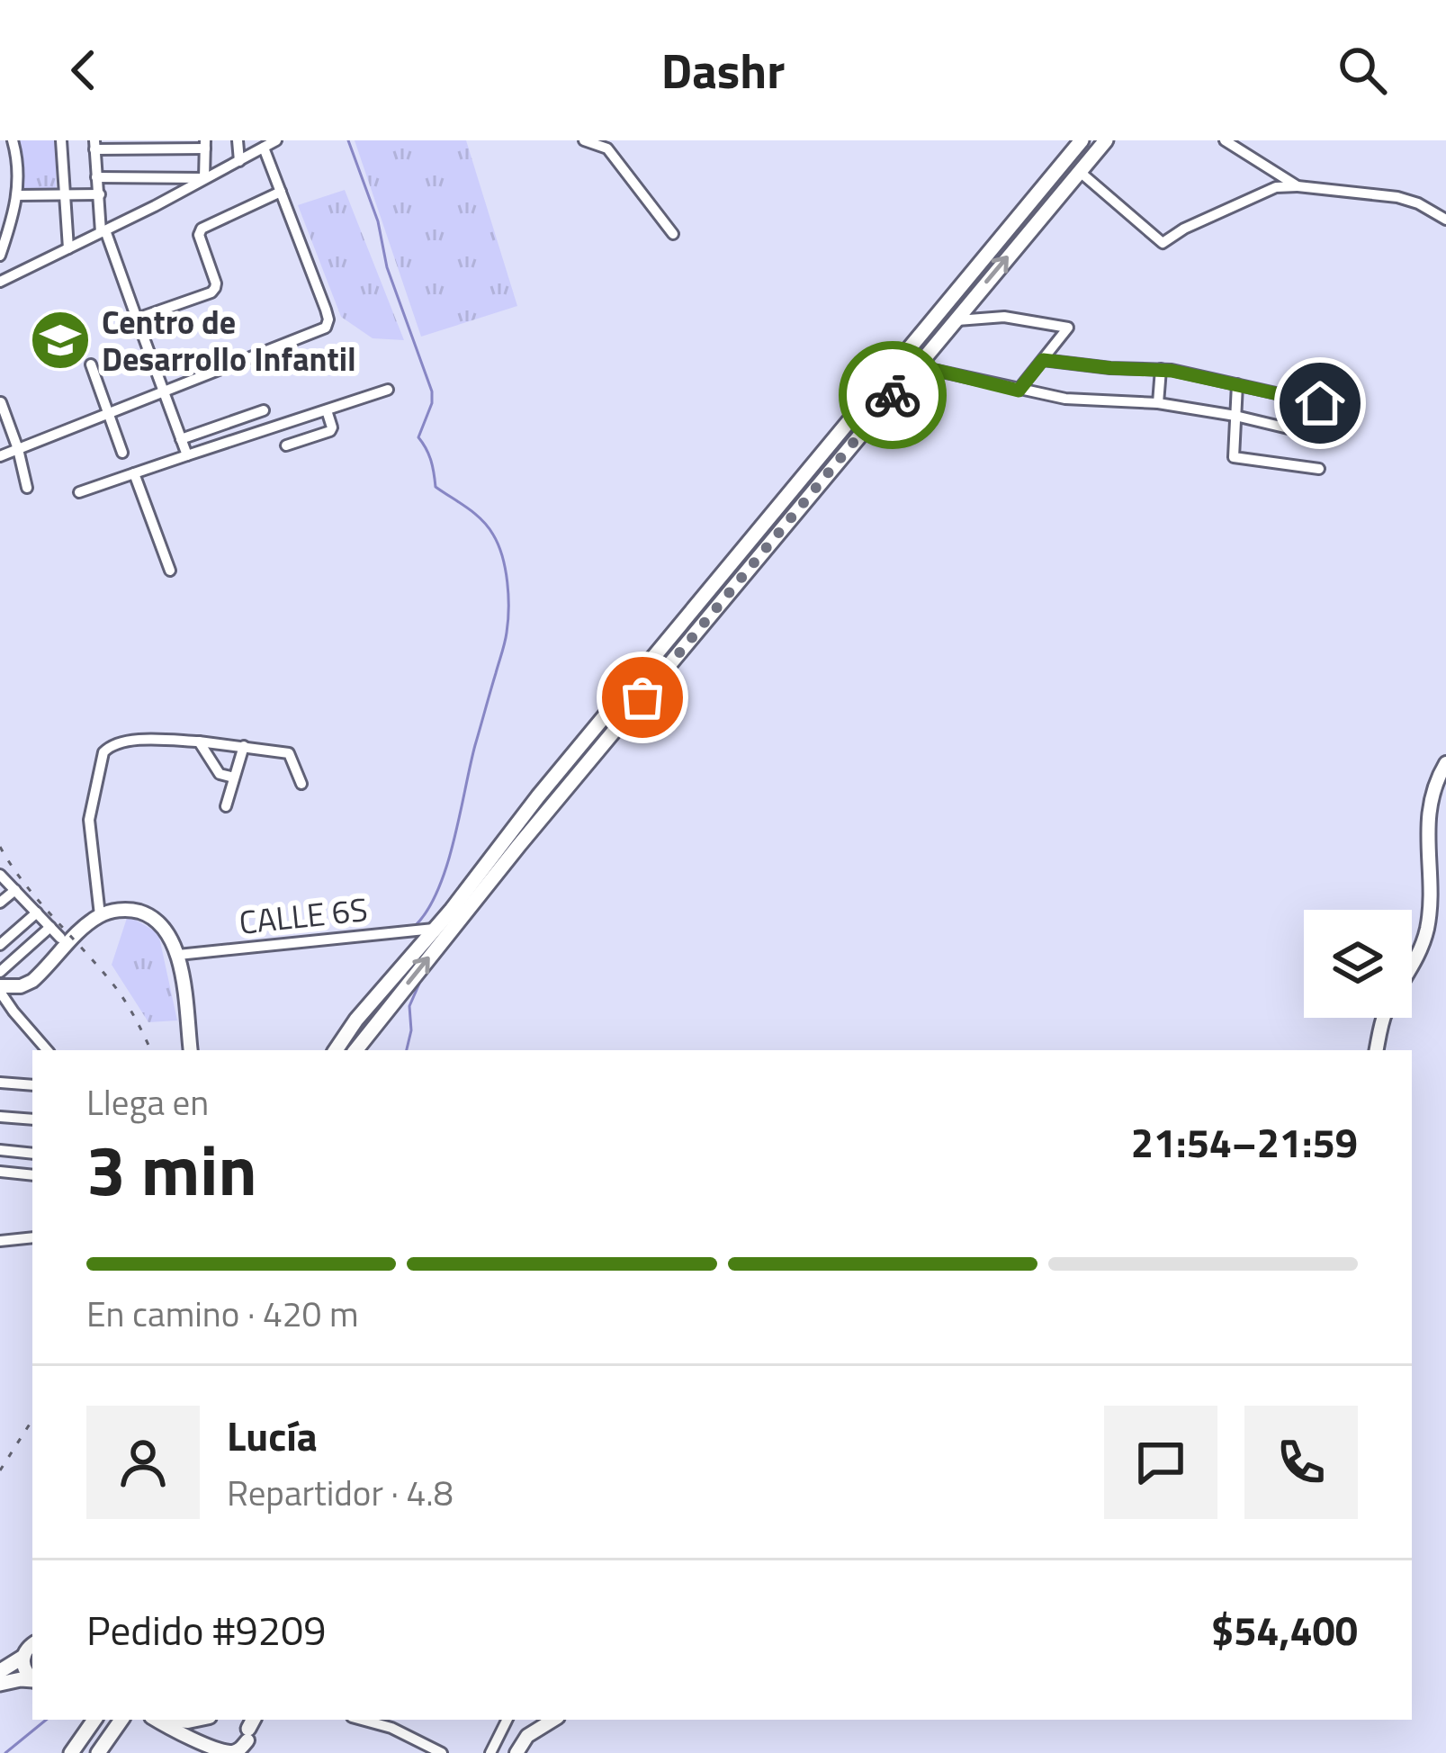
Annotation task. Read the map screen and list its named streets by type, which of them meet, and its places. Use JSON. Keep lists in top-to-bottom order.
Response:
{
  "streets": {
    "street": ["CALLE 6S"]
  },
  "places": {
    "school or university": ["Centro de Desarrollo Infantil"]
  },
  "page": {
    "header": "Dashr",
    "heading": ["3 min", "Llega en", "21:54–21:59"],
    "panel": [
      "Lucía",
      "Repartidor · 4.8",
      "Pedido #9209",
      "$54,400"
    ],
    "bar": "En camino · 420 m"
  }
}
